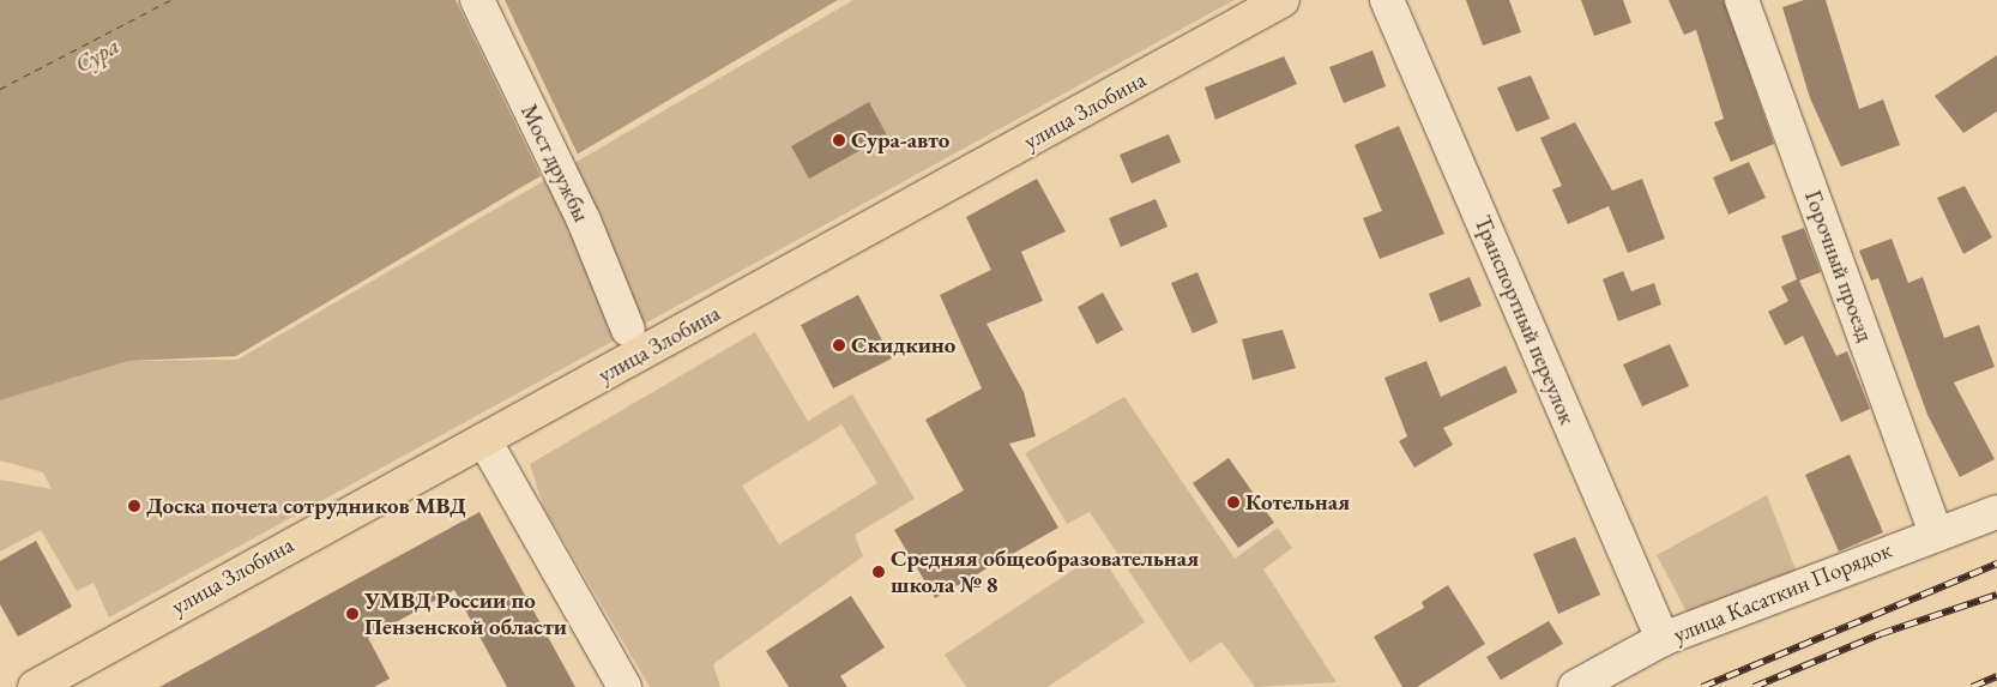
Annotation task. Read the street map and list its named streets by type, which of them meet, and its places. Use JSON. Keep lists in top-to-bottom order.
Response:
{
  "streets": {
    "main road": ["улица Злобина"],
    "street": [
      "Мост дружбы",
      "Горочный проезд",
      "Транспортный переулок",
      "улица Касаткин Порядок"
    ]
  },
  "crossings": [
    ["Горочный проезд", "улица Касаткин Порядок"],
    ["Транспортный переулок", "улица Касаткин Порядок"]
  ],
  "water": ["Сура"],
  "places": [
    "Сура-авто",
    "Скидкино",
    "Котельная",
    "Доска почета сотрудников МВД",
    "Средняя общеобразовательная школа № 8",
    "УМВД России по Пензенской области"
  ]
}
